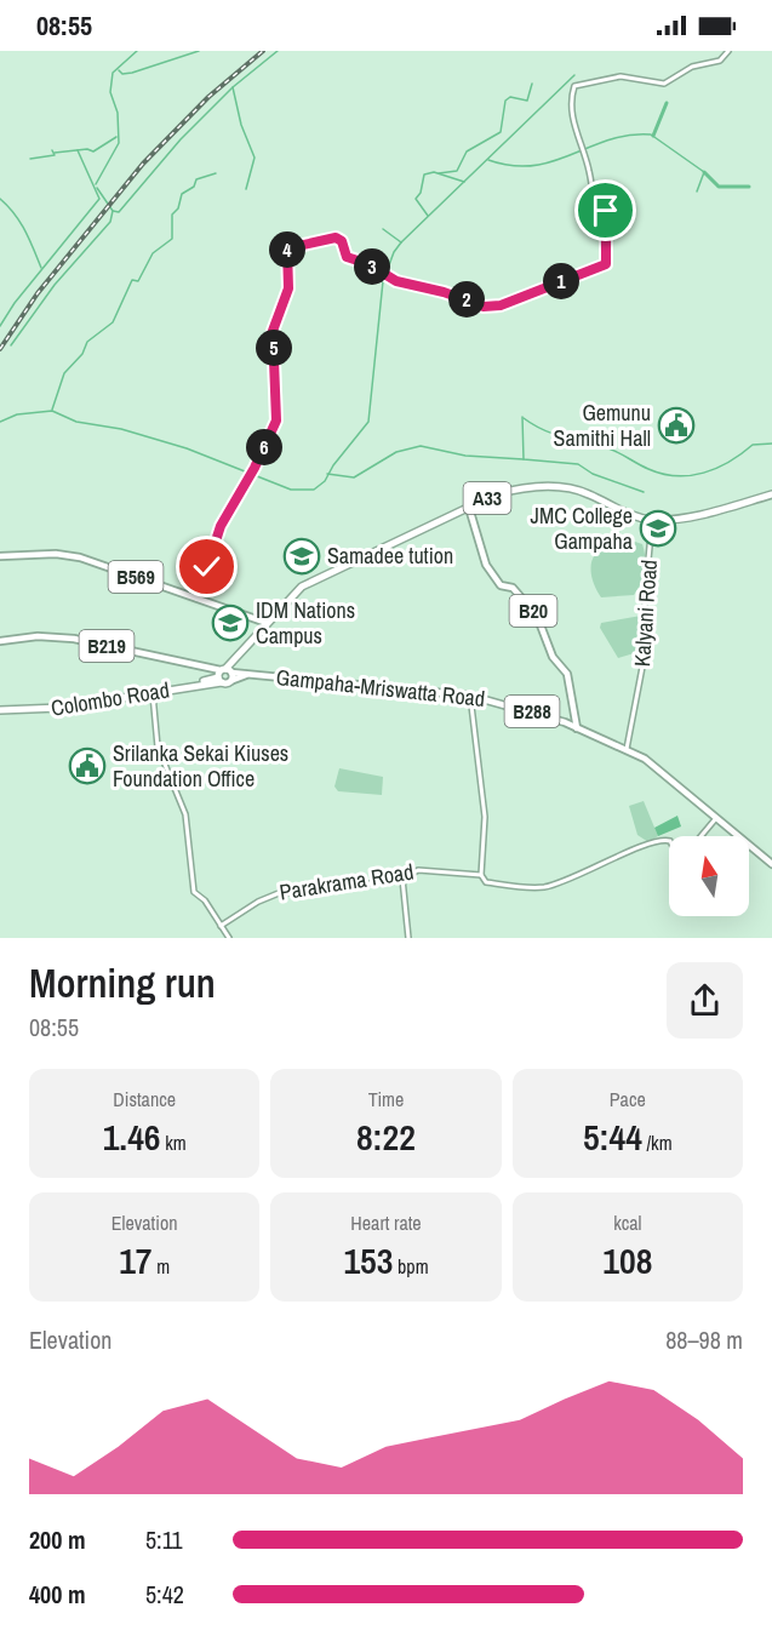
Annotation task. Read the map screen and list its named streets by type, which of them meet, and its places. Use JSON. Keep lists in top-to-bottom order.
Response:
{
  "streets": {
    "highway": ["A33", "Colombo Road"],
    "main road": [
      "B569",
      "B20",
      "B219",
      "Gampaha-Mriswatta Road",
      "B288"
    ],
    "street": ["Kalyani Road", "Parakrama Road"]
  },
  "crossings": [
    ["A33", "B569"],
    ["A33", "B20"],
    ["A33", "Kalyani Road"],
    ["A33", "B219"],
    ["A33", "Gampaha-Mriswatta Road"],
    ["A33", "Colombo Road"],
    ["B20", "Gampaha-Mriswatta Road"],
    ["Kalyani Road", "Gampaha-Mriswatta Road"],
    ["B219", "Gampaha-Mriswatta Road"],
    ["B219", "Colombo Road"],
    ["Gampaha-Mriswatta Road", "Colombo Road"]
  ],
  "places": {
    "public building": ["Gemunu Samithi Hall", "Srilanka Sekai Kiuses Foundation Office"],
    "school or university": ["JMC College Gampaha", "Samadee tution", "IDM Nations Campus"]
  },
  "north": "top",
  "page": {
    "status": "08:55",
    "pins": [
      "4",
      "3",
      "1",
      "2",
      "5",
      "6"
    ],
    "heading": ["Morning run", "08:55"],
    "stats": [
      ["Distance", "1.46 km"],
      ["Time", "8:22"],
      ["Pace", "5:44 /km"],
      ["Elevation", "17 m"],
      ["Heart rate", "153 bpm"],
      ["kcal", "108"]
    ],
    "chart": ["Elevation", "88–98 m"],
    "list": [
      {
        "name": "200 m",
        "note": "5:11"
      },
      {
        "name": "400 m",
        "note": "5:42"
      }
    ]
  }
}
